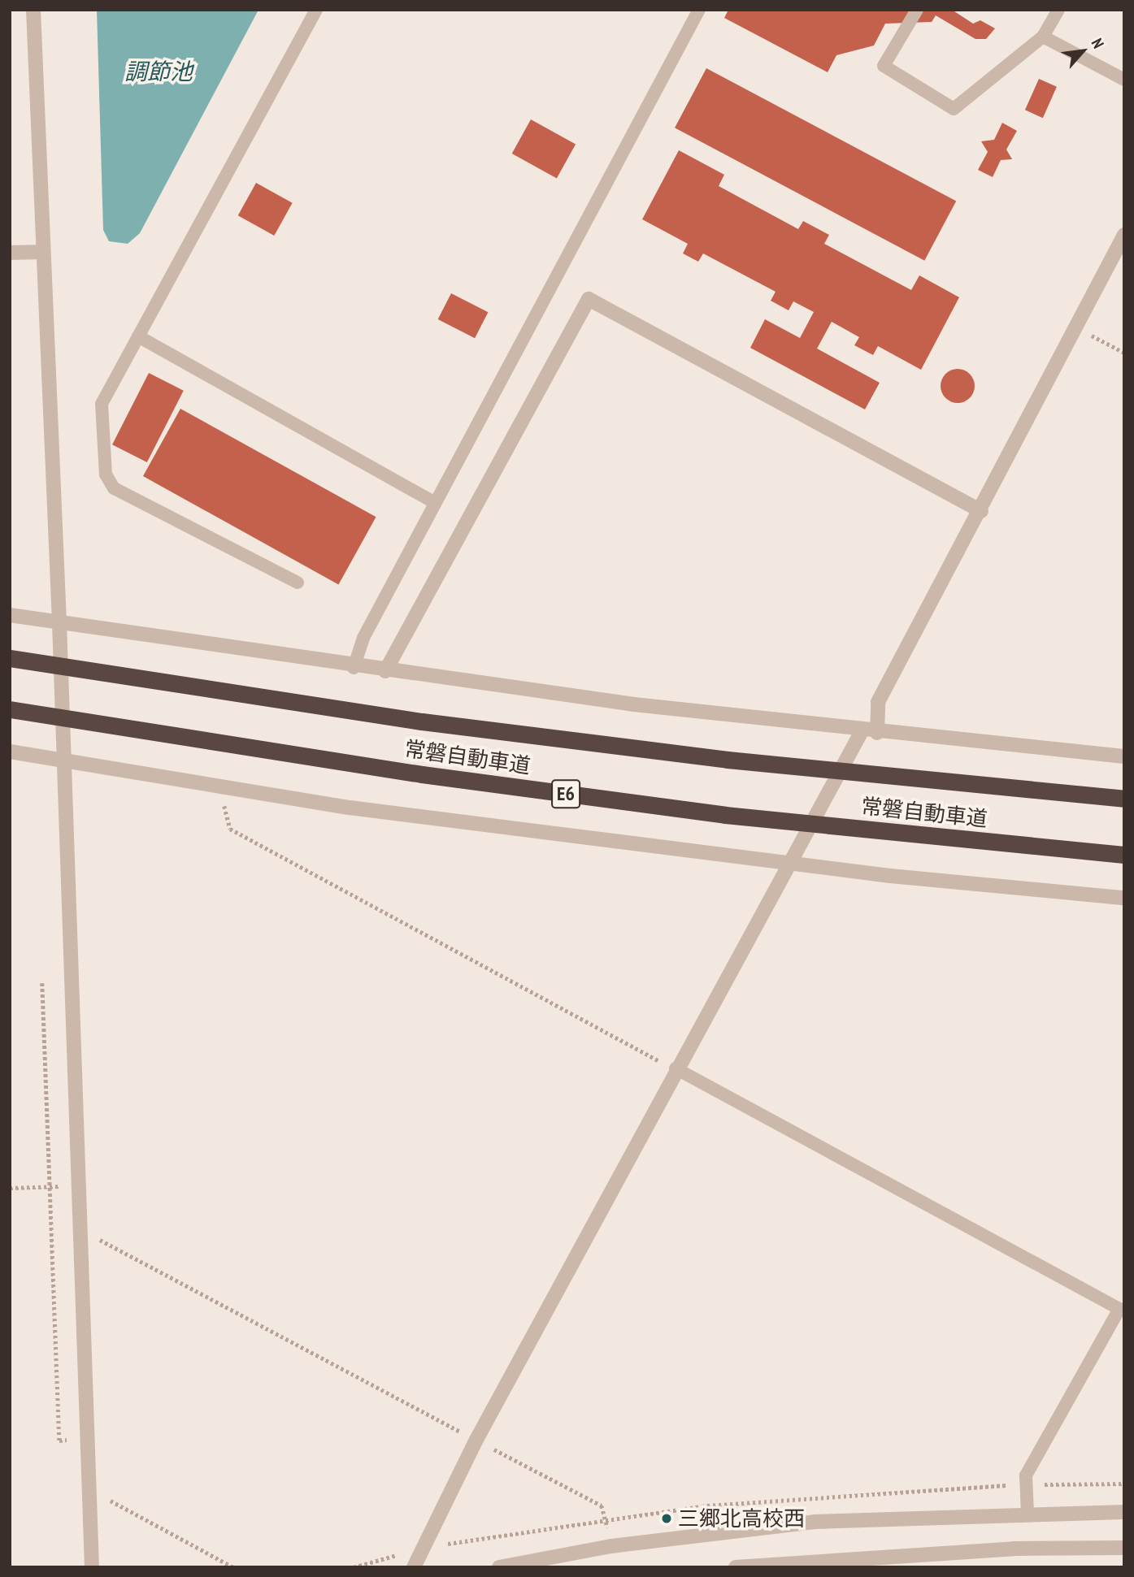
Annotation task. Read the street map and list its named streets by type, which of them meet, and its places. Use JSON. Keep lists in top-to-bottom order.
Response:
{
  "streets": {
    "highway": ["常磐自動車道", "E6"]
  },
  "water": ["調節池"],
  "places": ["三郷北高校西"],
  "north": "top right"
}
